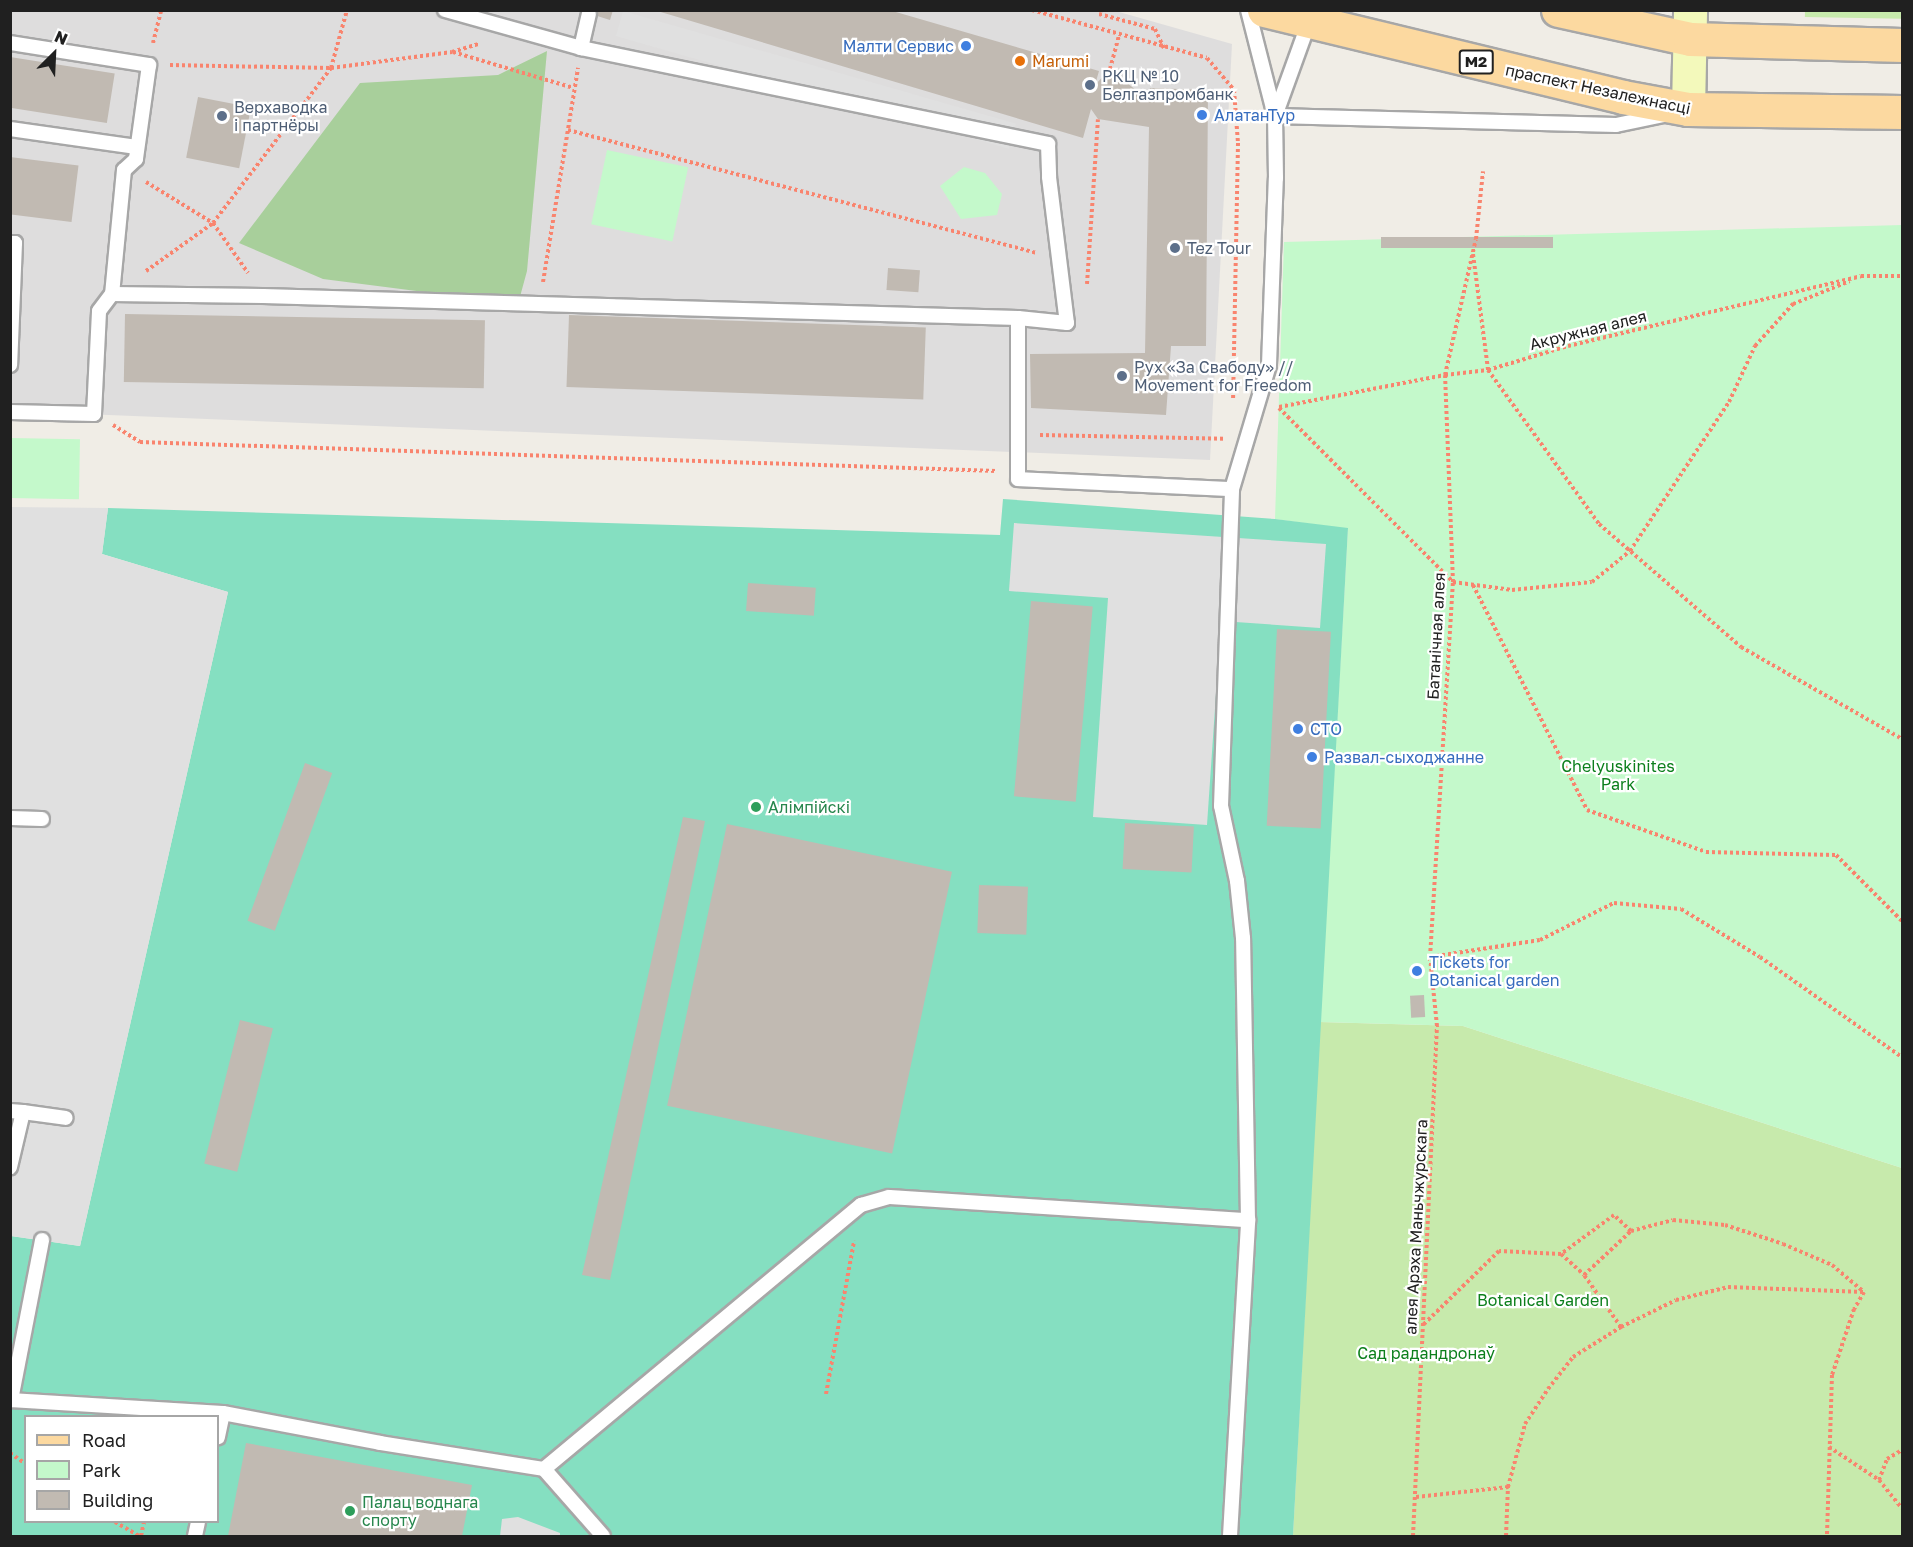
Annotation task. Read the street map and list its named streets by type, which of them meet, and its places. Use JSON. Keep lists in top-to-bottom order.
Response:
{
  "streets": {
    "main road": ["М2", "праспект Незалежнасці"],
    "path": ["Акружная алея", "Батанічная алея", "алея Арэха Маньчжурскага"]
  },
  "crossings": [
    ["Акружная алея", "Батанічная алея"],
    ["Батанічная алея", "алея Арэха Маньчжурскага"]
  ],
  "parks": ["Chelyuskinites Park", "Botanical Garden", "Сад радандронаў"],
  "places": [
    "Малти Сервис",
    "Marumi",
    "РКЦ № 10 Белгазпромбанк",
    "АлатанТур",
    "Верхаводка і партнёры",
    "Tez Tour",
    "Рух «За Свабоду» // Movement for Freedom",
    "СТО",
    "Развал-сыходжанне",
    "Алімпійскі",
    "Tickets for Botanical garden",
    "Палац воднага спорту"
  ],
  "legend": ["Road", "Park", "Building"],
  "north": "top right"
}
